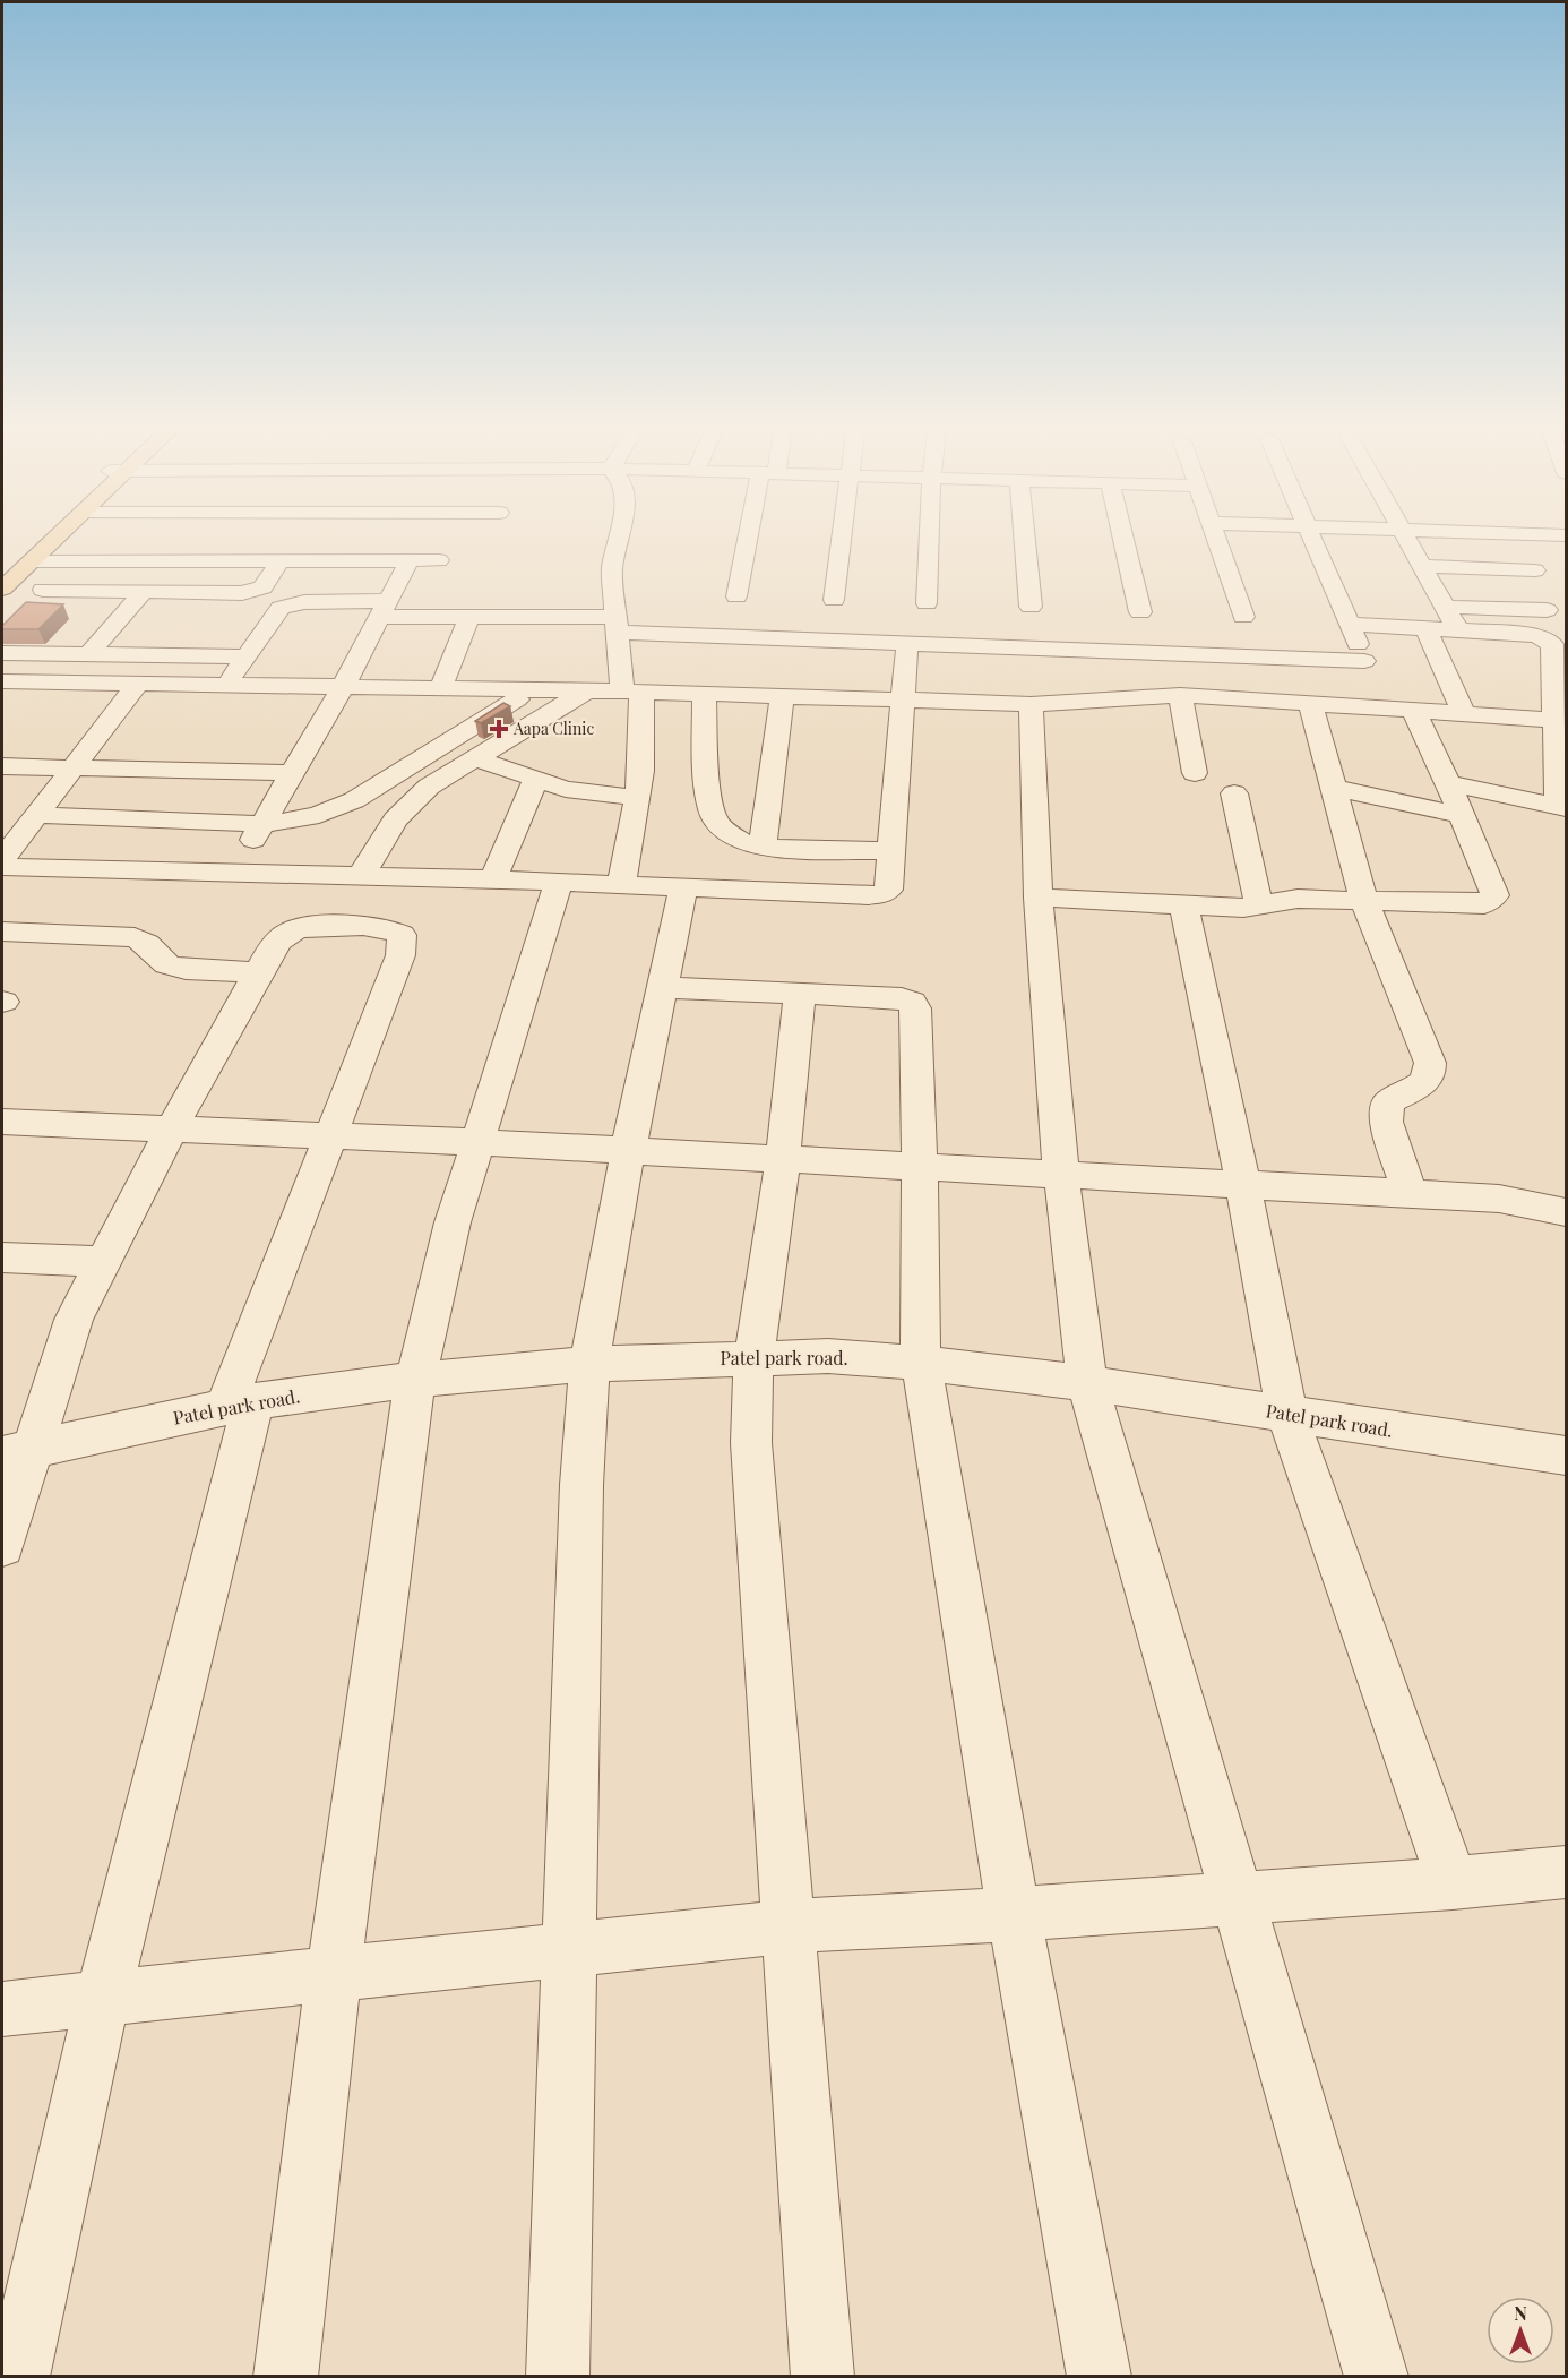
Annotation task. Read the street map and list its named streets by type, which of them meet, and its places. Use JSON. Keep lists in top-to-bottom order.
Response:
{
  "streets": {
    "street": ["Patel park road."]
  },
  "places": {
    "health": ["Aapa Clinic"]
  },
  "north": "top"
}
